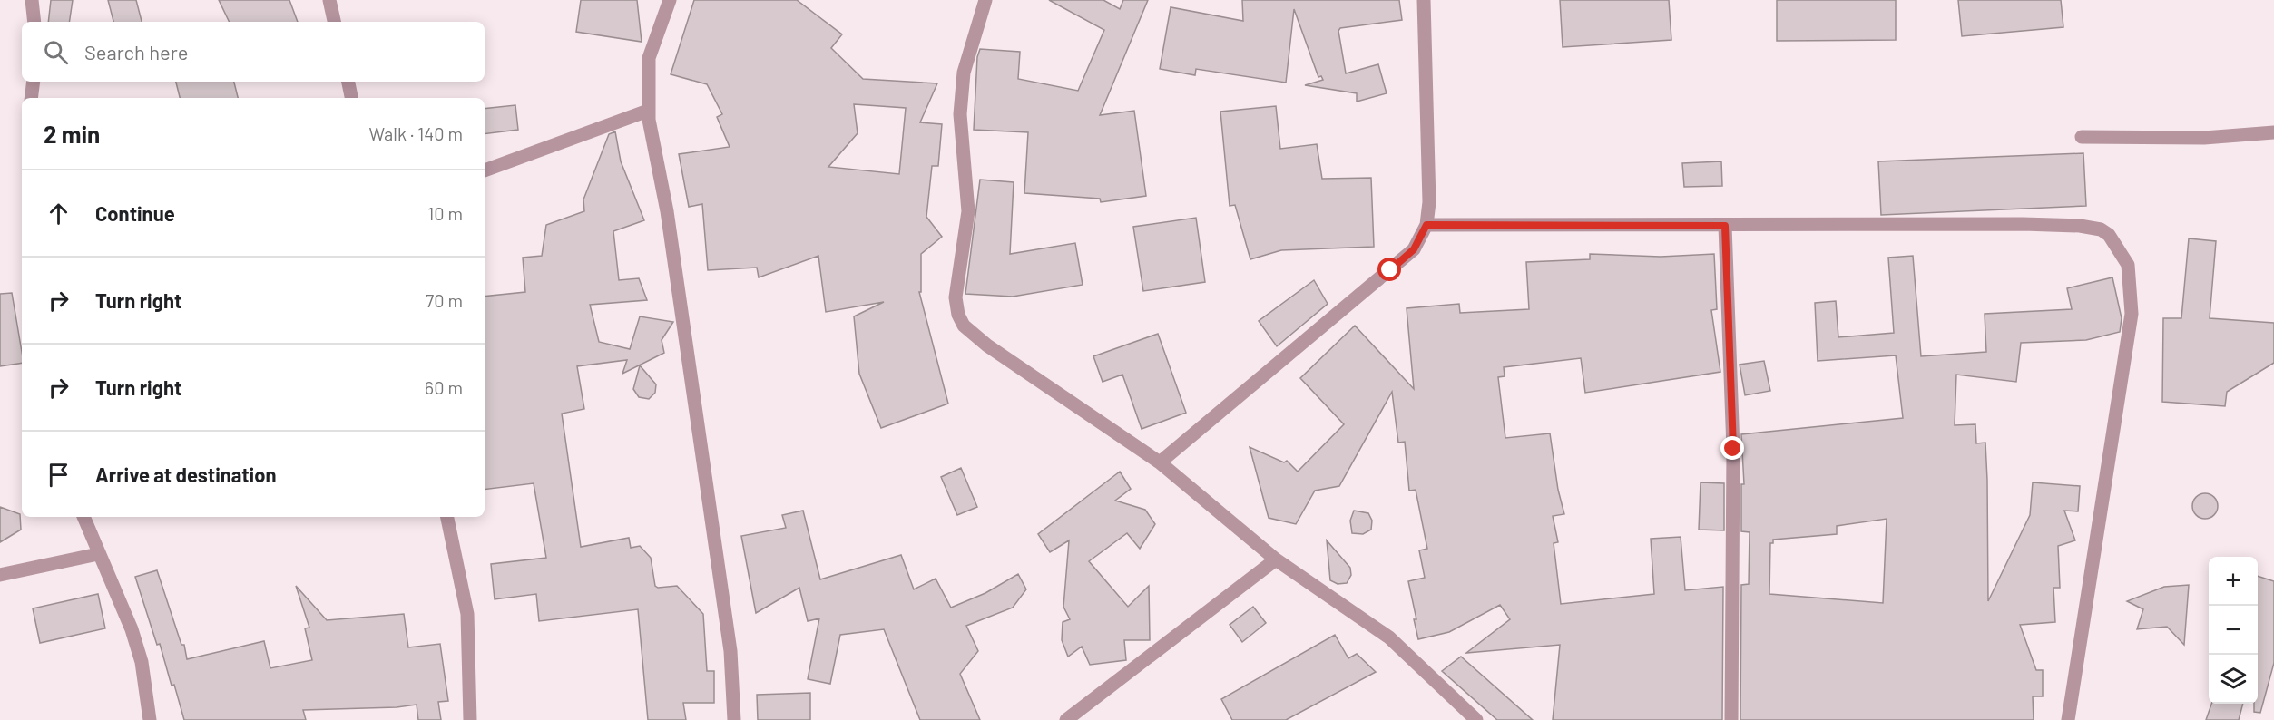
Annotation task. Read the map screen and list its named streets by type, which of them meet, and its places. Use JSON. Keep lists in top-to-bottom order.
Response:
{
  "page": {
    "search": "Search here",
    "heading": ["2 min", "Walk · 140 m"],
    "list": [
      ["Continue", "10 m"],
      ["Turn right", "70 m"],
      ["Turn right", "60 m"],
      "Arrive at destination"
    ],
    "map_buttons": ["+", "−"]
  }
}
